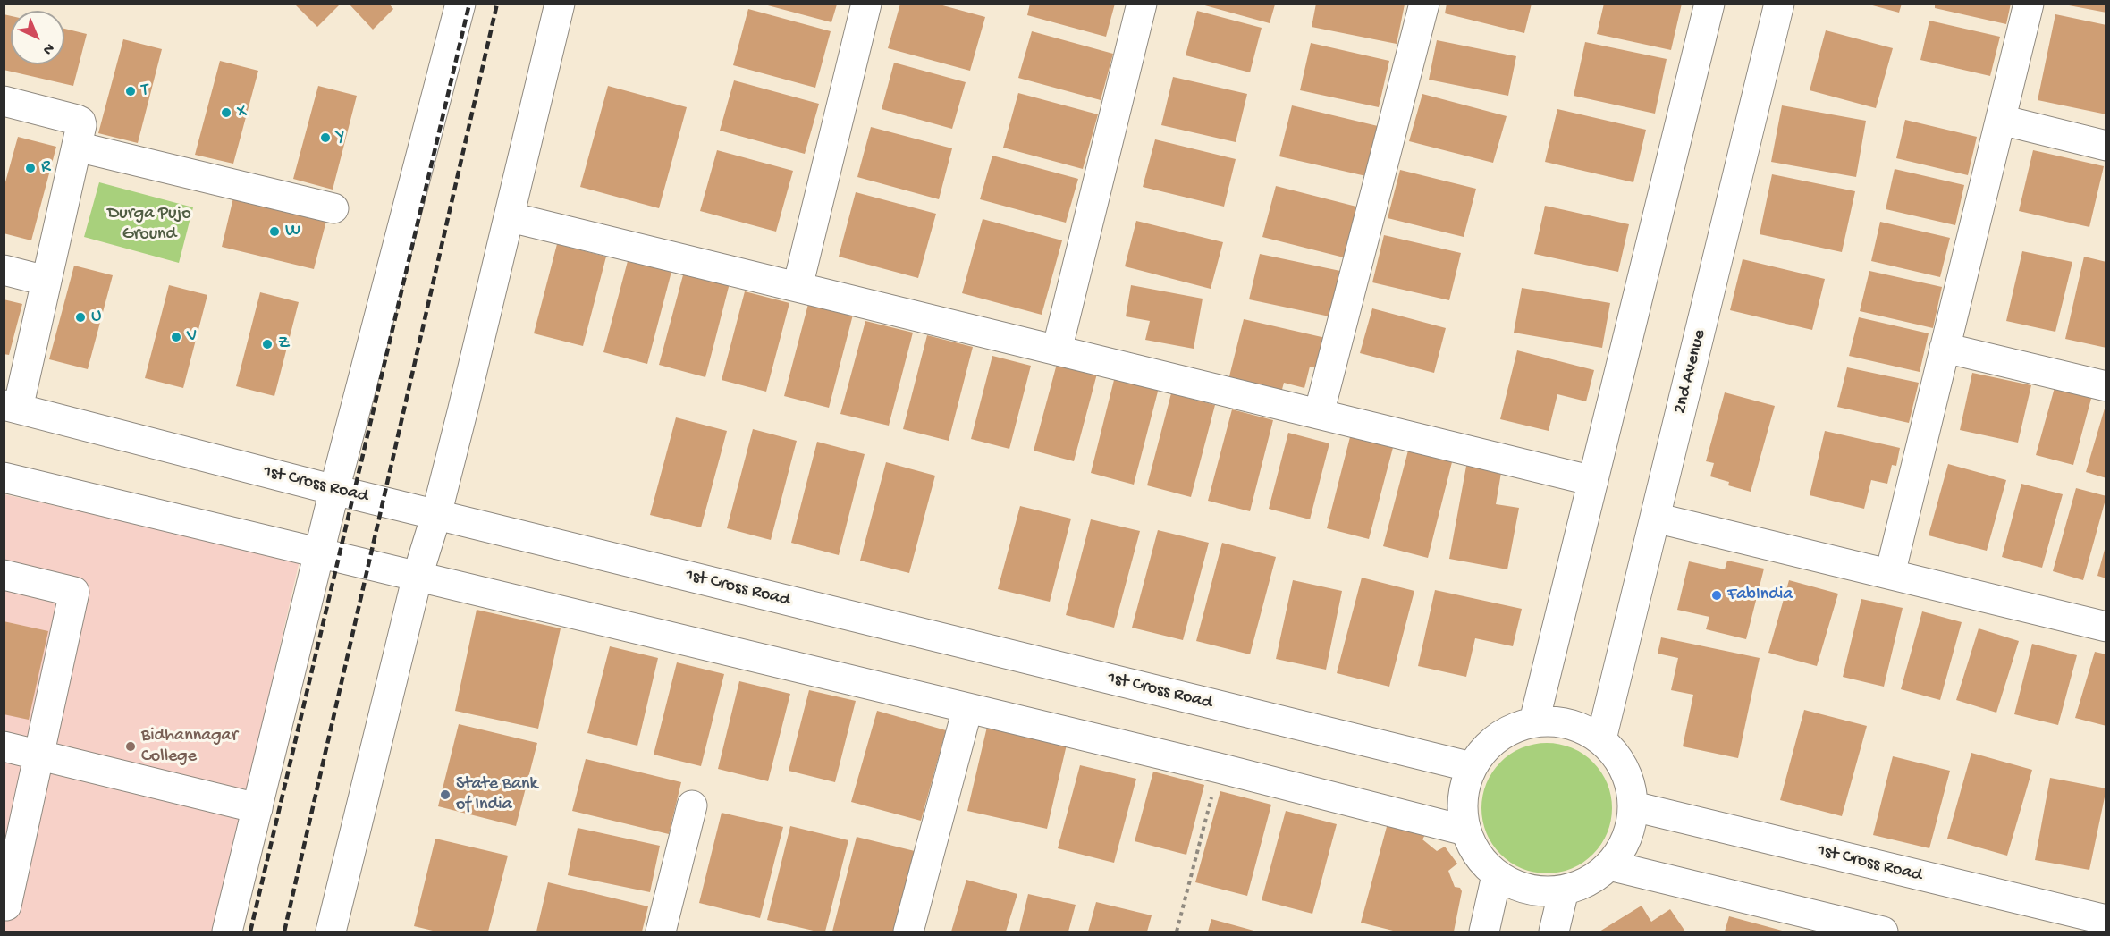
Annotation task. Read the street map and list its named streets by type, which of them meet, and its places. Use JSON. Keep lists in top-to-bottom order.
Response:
{
  "streets": {
    "street": ["2nd Avenue", "1st Cross Road"]
  },
  "crossings": [
    ["2nd Avenue", "1st Cross Road"]
  ],
  "parks": ["Durga Pujo Ground"],
  "places": [
    "T",
    "X",
    "Y",
    "R",
    "W",
    "U",
    "V",
    "Z",
    "FabIndia",
    "Bidhannagar College",
    "State Bank of India"
  ],
  "north": "bottom right"
}
